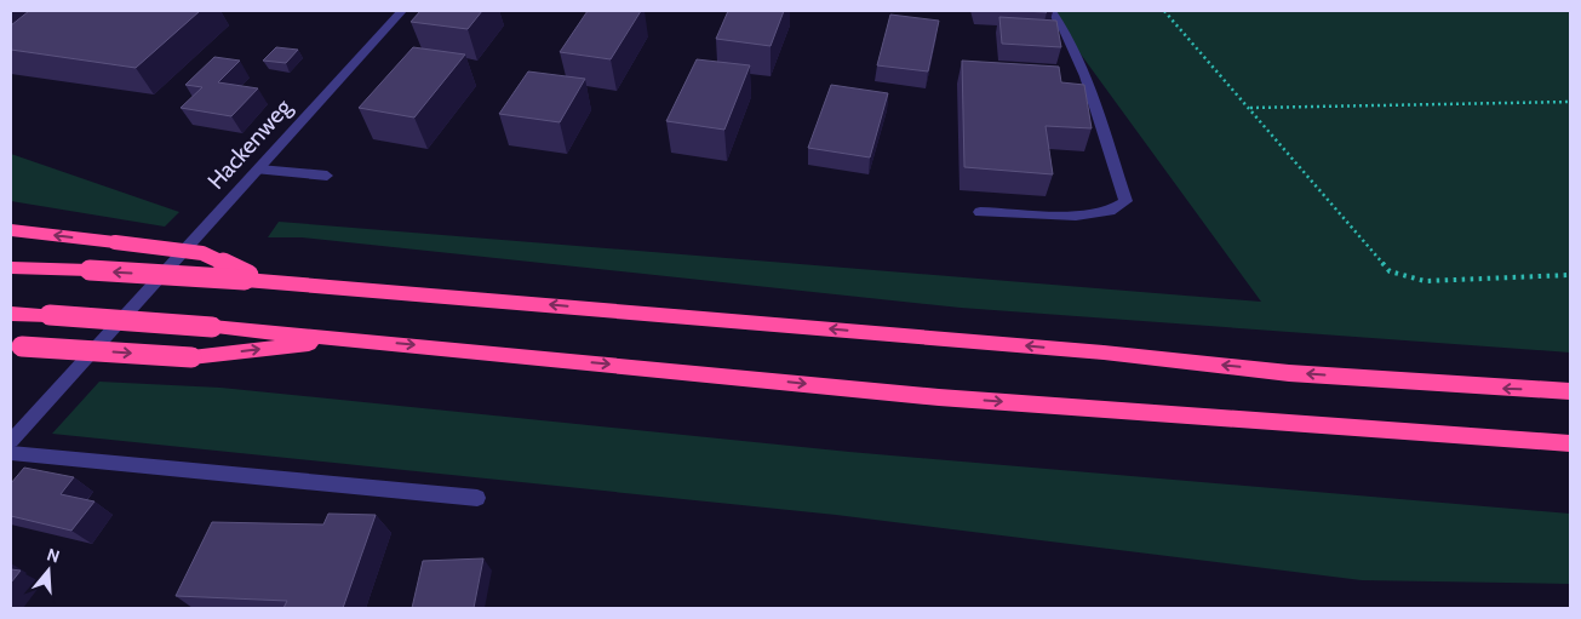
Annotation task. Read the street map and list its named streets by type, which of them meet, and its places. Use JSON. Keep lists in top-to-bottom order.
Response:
{
  "streets": {
    "street": ["Hackenweg"]
  },
  "north": "top"
}
